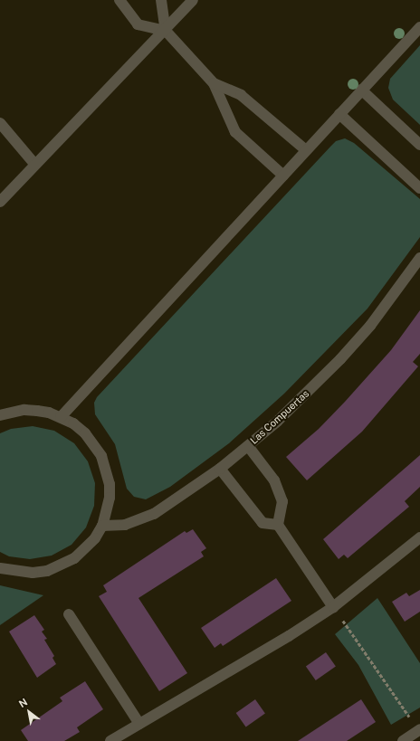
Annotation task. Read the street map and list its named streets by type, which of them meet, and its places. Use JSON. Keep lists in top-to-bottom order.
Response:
{
  "streets": {
    "street": ["Las Compuertas"]
  },
  "north": "top left"
}
